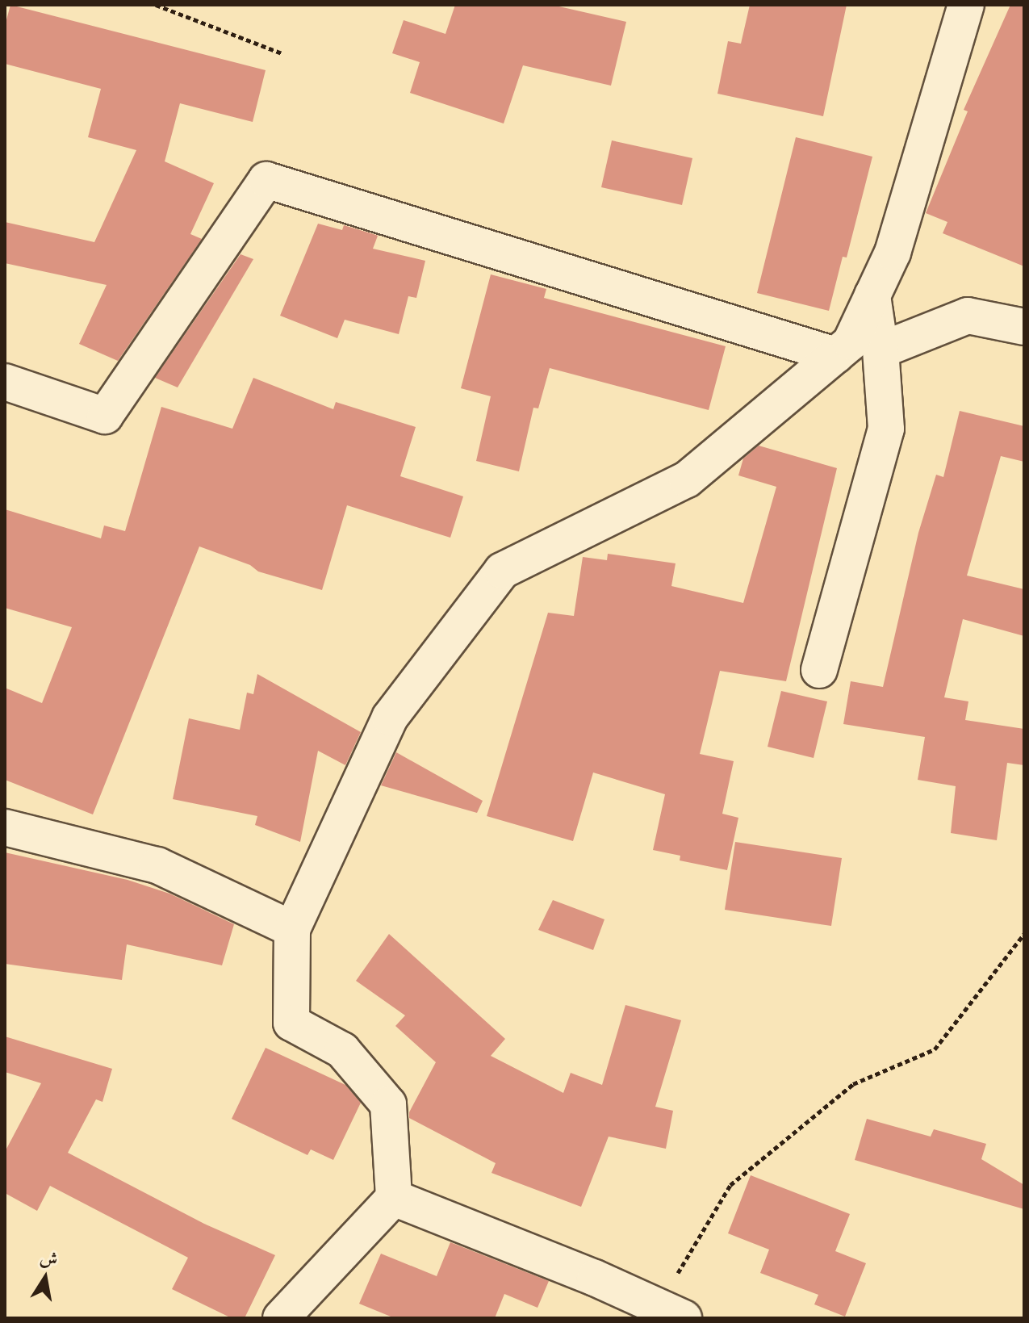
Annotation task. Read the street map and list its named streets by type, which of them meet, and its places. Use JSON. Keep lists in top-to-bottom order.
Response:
{
  "north": "top"
}
